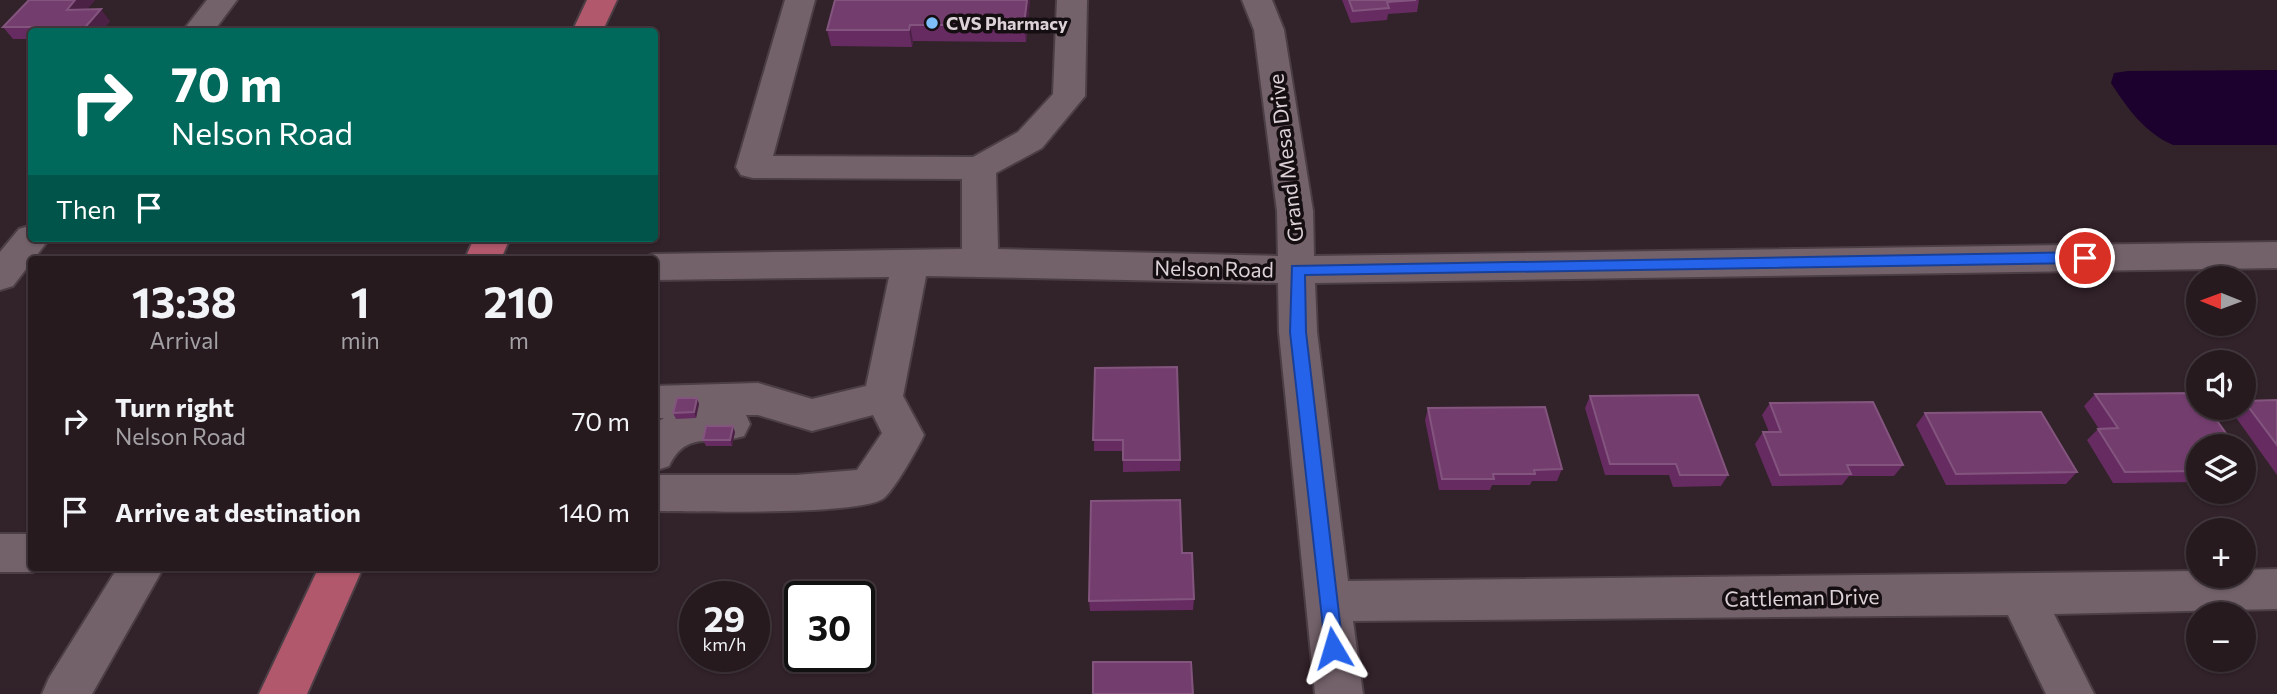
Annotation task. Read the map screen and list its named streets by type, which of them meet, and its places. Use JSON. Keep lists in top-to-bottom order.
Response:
{
  "streets": {
    "street": ["Grand Mesa Drive", "Nelson Road", "Cattleman Drive"]
  },
  "crossings": [
    ["Grand Mesa Drive", "Nelson Road"],
    ["Grand Mesa Drive", "Cattleman Drive"]
  ],
  "places": ["CVS Pharmacy"],
  "north": "left",
  "page": {
    "turn": ["70 m", "Nelson Road"],
    "then": "Then",
    "eta": [
      "13:38",
      "Arrival",
      "1",
      "min",
      "210",
      "m"
    ],
    "map_buttons": ["+", "−"],
    "list": [
      {
        "name": "Turn right",
        "note": "Nelson Road",
        "value": "70 m"
      },
      {
        "name": "Arrive at destination",
        "value": "140 m"
      }
    ],
    "speed": "29 km/h",
    "limit": "30"
  }
}
